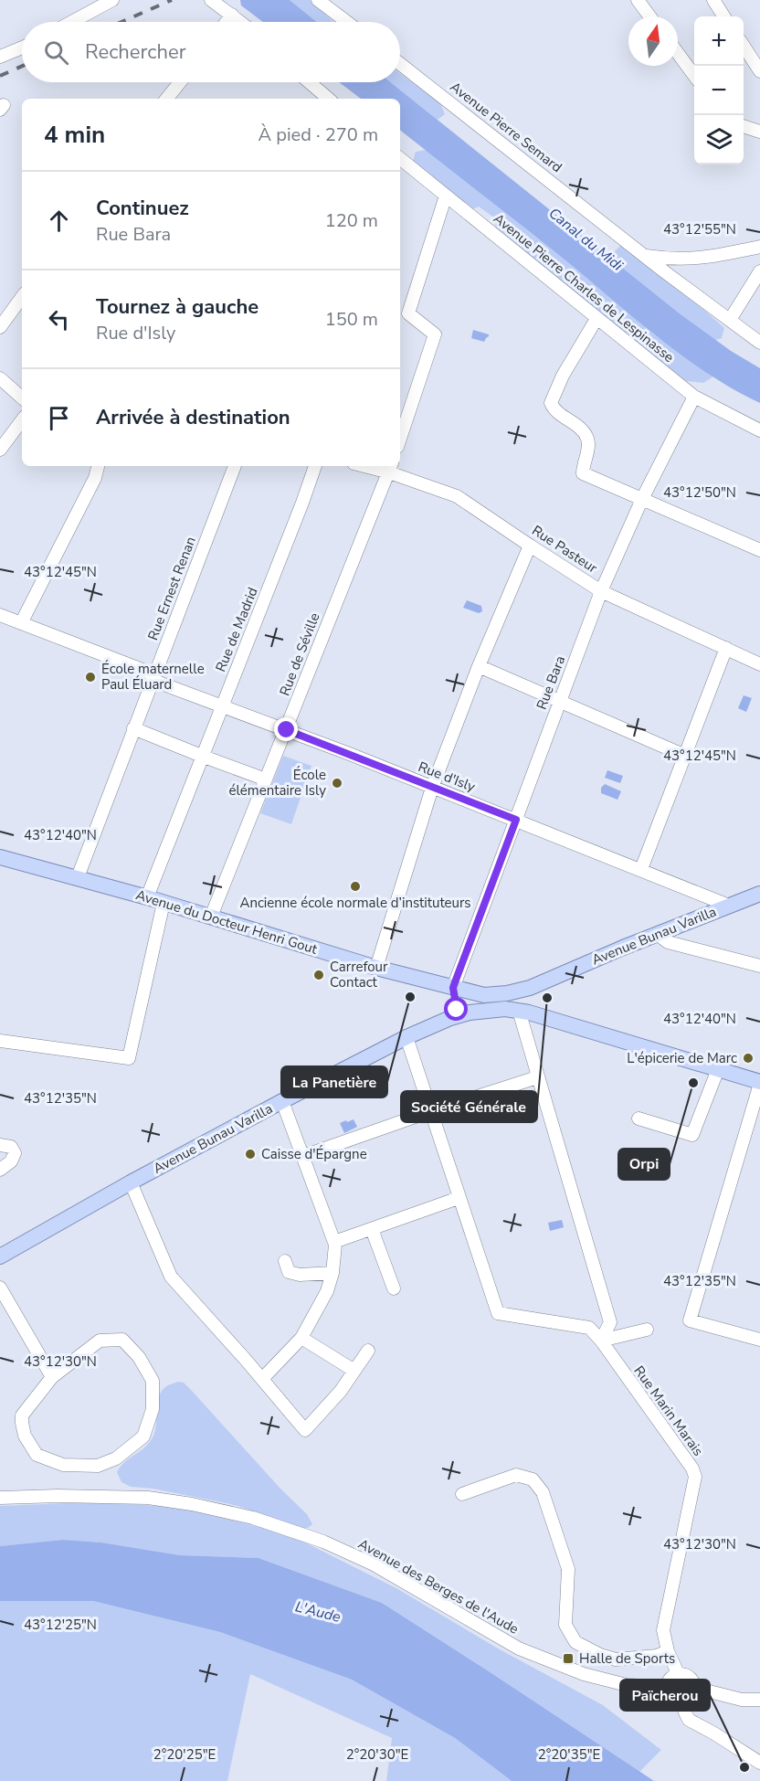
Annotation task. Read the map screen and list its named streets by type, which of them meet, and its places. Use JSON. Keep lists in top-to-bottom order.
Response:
{
  "streets": {
    "main road": ["Avenue du Docteur Henri Gout", "Avenue Bunau Varilla"],
    "street": [
      "Avenue Pierre Semard",
      "Avenue Pierre Charles de Lespinasse",
      "Rue Pasteur",
      "Rue Ernest Renan",
      "Rue de Madrid",
      "Rue de Séville",
      "Rue Bara",
      "Rue d'Isly",
      "Rue Marin Marais",
      "Avenue des Berges de l'Aude"
    ]
  },
  "crossings": [
    ["Avenue Pierre Charles de Lespinasse", "Rue Bara"],
    ["Rue Pasteur", "Rue de Séville"],
    ["Rue Pasteur", "Rue Bara"],
    ["Rue Ernest Renan", "Rue d'Isly"],
    ["Rue Ernest Renan", "Avenue du Docteur Henri Gout"],
    ["Rue de Madrid", "Rue d'Isly"],
    ["Rue de Madrid", "Avenue du Docteur Henri Gout"],
    ["Rue de Séville", "Rue d'Isly"],
    ["Rue de Séville", "Avenue du Docteur Henri Gout"],
    ["Rue Bara", "Rue d'Isly"],
    ["Rue Bara", "Avenue du Docteur Henri Gout"],
    ["Rue Bara", "Avenue Bunau Varilla"],
    ["Rue d'Isly", "Avenue Bunau Varilla"],
    ["Avenue du Docteur Henri Gout", "Avenue Bunau Varilla"],
    ["Rue Marin Marais", "Avenue des Berges de l'Aude"]
  ],
  "water": ["Canal du Midi", "L'Aude"],
  "places": {
    "other": [
      "École maternelle Paul Éluard",
      "École élémentaire Isly",
      "Ancienne école normale d’instituteurs",
      "Carrefour Contact",
      "La Panetière",
      "Société Générale",
      "L'épicerie de Marc",
      "Orpi",
      "Caisse d'Épargne",
      "Païcherou"
    ],
    "transit": ["Halle de Sports"]
  },
  "north": "top",
  "page": {
    "map_buttons": ["+", "−"],
    "search": "Rechercher",
    "heading": ["4 min", "À pied · 270 m"],
    "list": [
      ["Continuez", "Rue Bara", "120 m"],
      ["Tournez à gauche", "Rue d'Isly", "150 m"],
      "Arrivée à destination"
    ]
  },
  "coordinates": [
    "43°12'55\"N",
    "43°12'50\"N",
    "43°12'45\"N",
    "43°12'40\"N",
    "43°12'35\"N",
    "43°12'30\"N",
    "43°12'25\"N",
    "2°20'25\"E",
    "2°20'30\"E",
    "2°20'35\"E"
  ]
}
